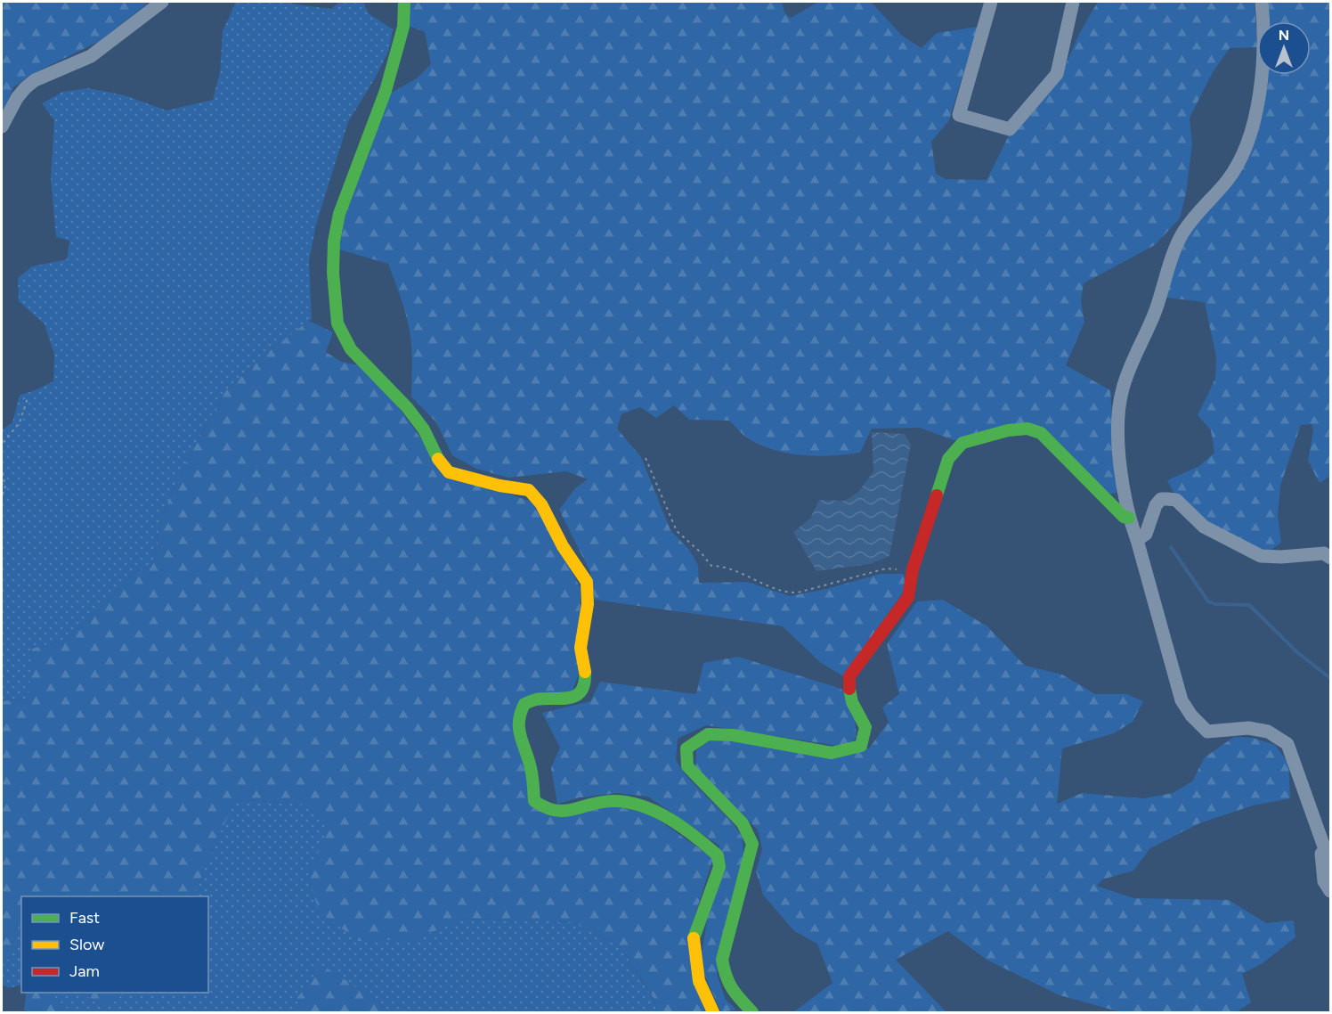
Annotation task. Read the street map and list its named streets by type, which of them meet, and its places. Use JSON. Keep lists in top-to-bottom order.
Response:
{
  "legend": ["Fast", "Slow", "Jam"],
  "north": "top"
}
